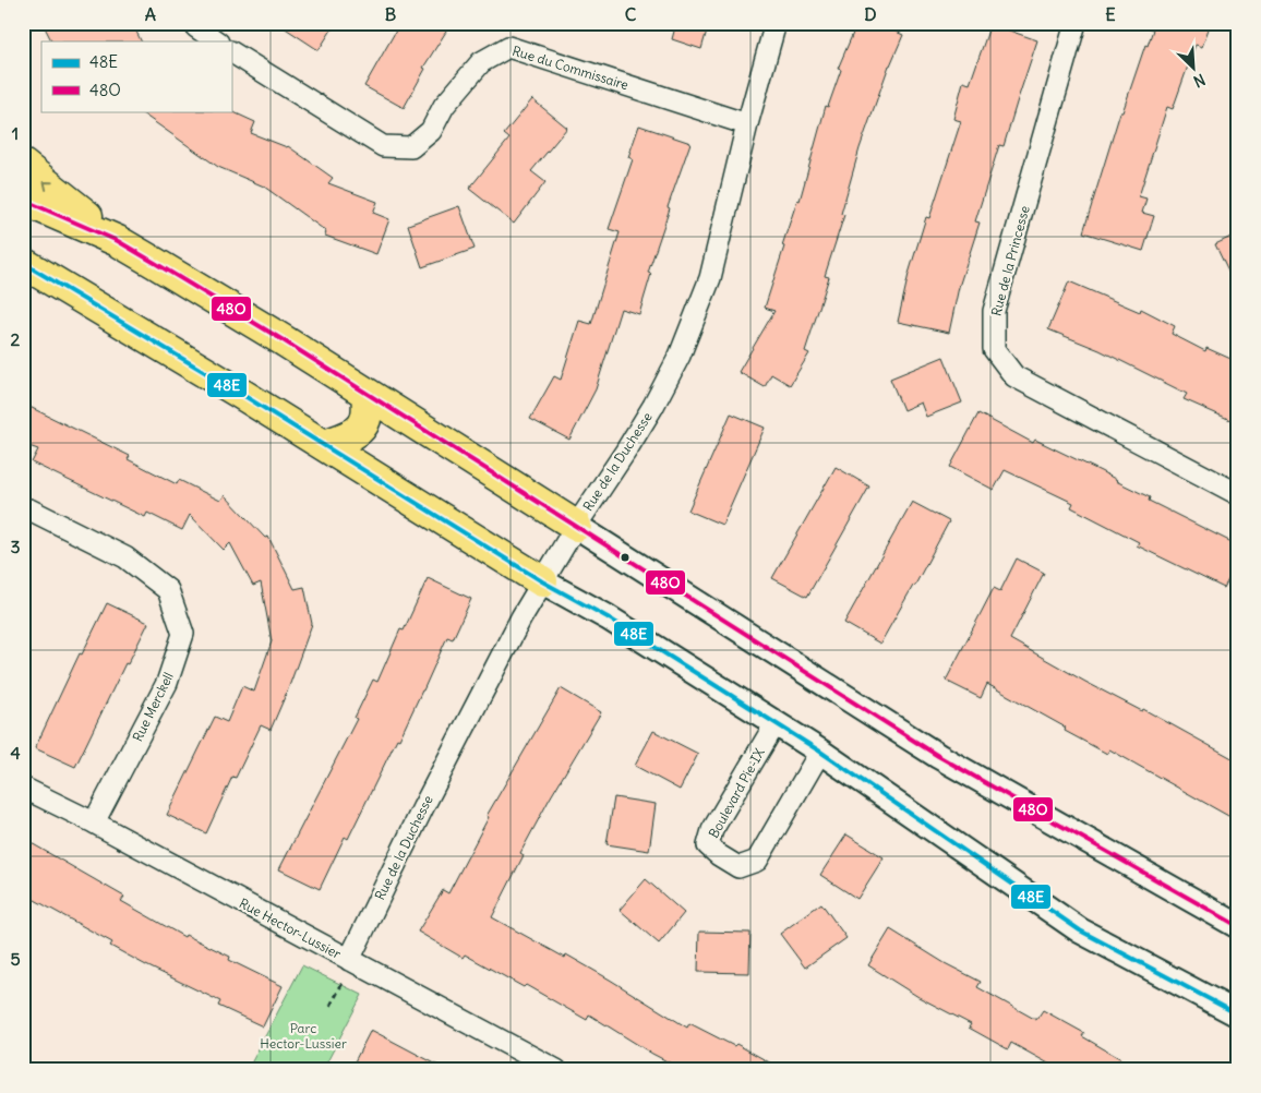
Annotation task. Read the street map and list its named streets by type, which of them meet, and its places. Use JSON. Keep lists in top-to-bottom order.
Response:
{
  "streets": {
    "street": [
      "Rue du Commissaire",
      "Rue de la Princesse",
      "Rue de la Duchesse",
      "Rue Merckell",
      "Boulevard Pie-IX",
      "Rue Hector-Lussier"
    ]
  },
  "crossings": [
    ["Rue du Commissaire", "Rue de la Duchesse"],
    ["Rue de la Duchesse", "Rue Hector-Lussier"],
    ["Rue Merckell", "Rue Hector-Lussier"]
  ],
  "parks": ["Parc Hector-Lussier"],
  "lines": ["transit line 48O", "transit line 48E"],
  "legend": ["48E", "48O"],
  "north": "bottom right",
  "grid": {
    "columns": [
      "A",
      "B",
      "C",
      "D",
      "E"
    ],
    "rows": [
      "1",
      "2",
      "3",
      "4",
      "5"
    ]
  }
}
